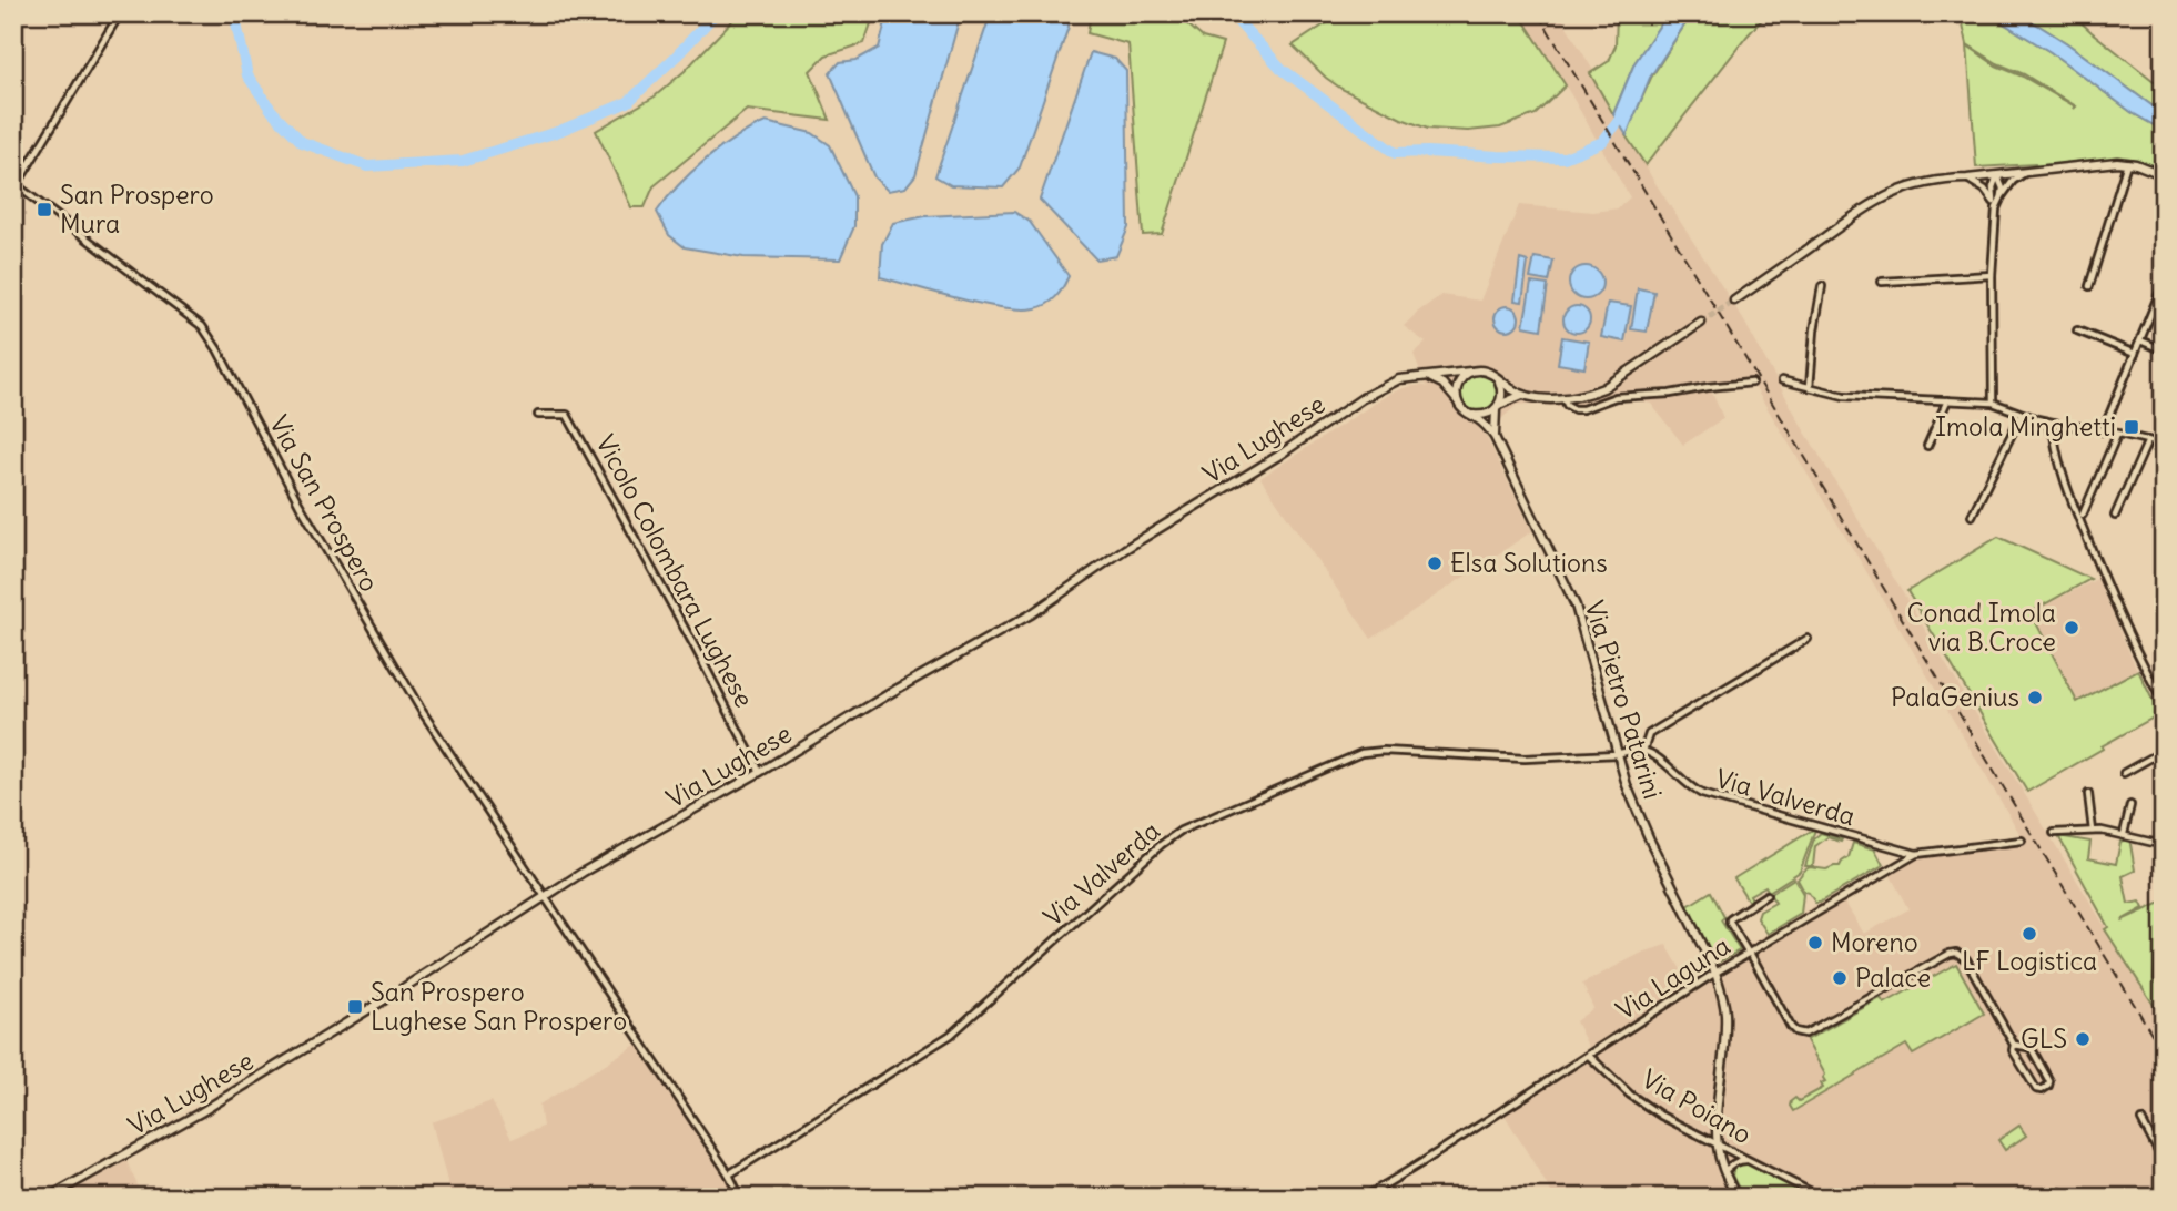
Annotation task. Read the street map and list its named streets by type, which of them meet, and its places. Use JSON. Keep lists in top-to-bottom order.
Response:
{
  "streets": {
    "main road": ["Via Lughese", "Via Pietro Patarini"],
    "street": [
      "Via San Prospero",
      "Vicolo Colombara Lughese",
      "Via Valverda",
      "Via Laguna",
      "Via Poiano"
    ]
  },
  "crossings": [
    ["Via Lughese", "Via San Prospero"],
    ["Via Lughese", "Vicolo Colombara Lughese"],
    ["Via Lughese", "Via Pietro Patarini"],
    ["Via Pietro Patarini", "Via Valverda"],
    ["Via Pietro Patarini", "Via Laguna"],
    ["Via Pietro Patarini", "Via Poiano"],
    ["Via Valverda", "Via Laguna"],
    ["Via Laguna", "Via Poiano"]
  ],
  "places": {
    "transit": ["San Prospero Mura", "Imola Minghetti", "San Prospero Lughese San Prospero"],
    "other": [
      "Elsa Solutions",
      "Conad Imola via B.Croce",
      "PalaGenius",
      "LF Logistica",
      "Moreno",
      "Palace",
      "GLS"
    ]
  }
}
